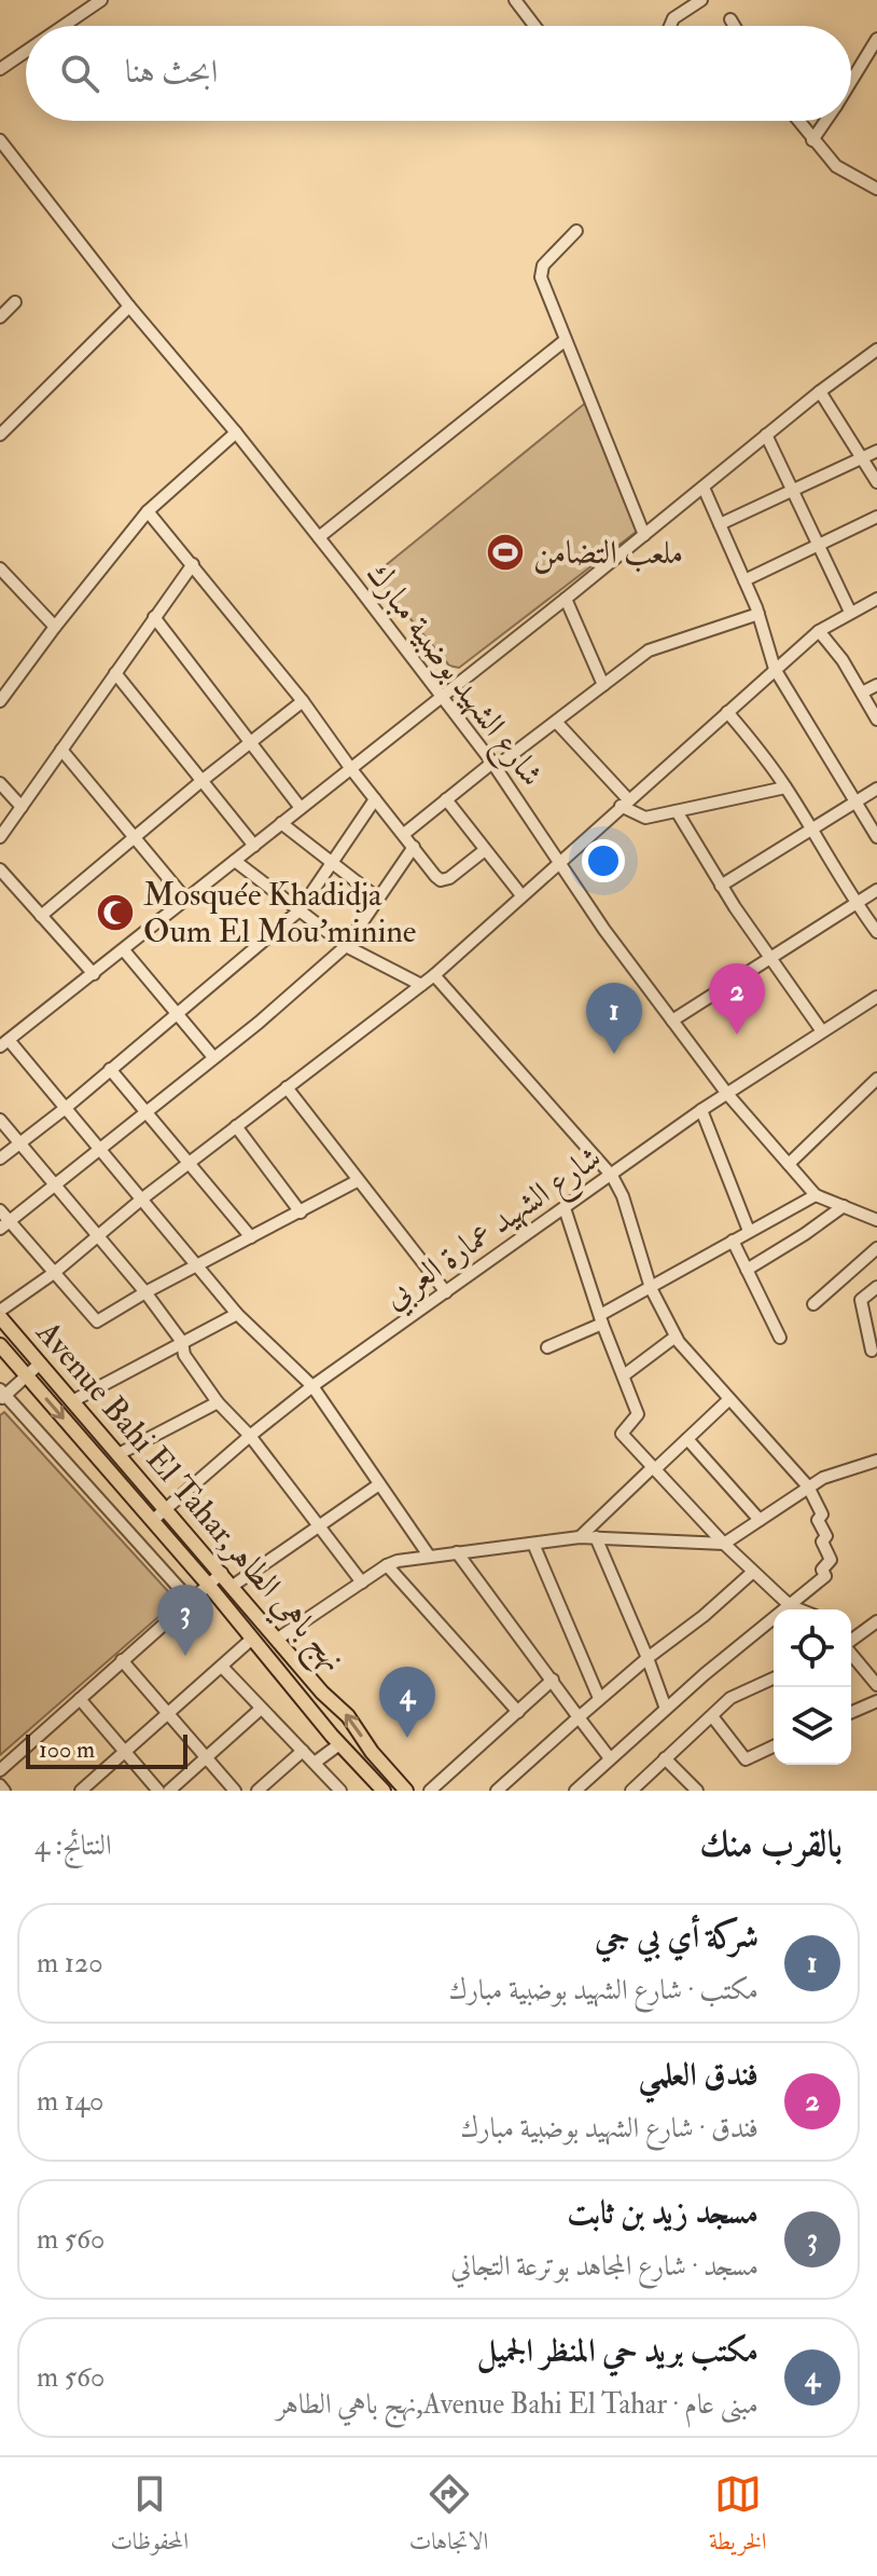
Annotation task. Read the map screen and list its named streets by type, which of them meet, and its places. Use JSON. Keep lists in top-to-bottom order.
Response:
{
  "streets": {
    "main road": ["Avenue Bahi El Tahar,نهج باهي الطاهر"],
    "street": ["شارع الشهيد بوضبية مبارك", "شارع الشهيد عمارة العربي"]
  },
  "crossings": [
    ["شارع الشهيد بوضبية مبارك", "شارع الشهيد عمارة العربي"],
    ["شارع الشهيد عمارة العربي", "Avenue Bahi El Tahar,نهج باهي الطاهر"]
  ],
  "places": {
    "sports": ["ملعب التضامن"],
    "mosque": ["Mosquée Khadidja Oum El Mou'minine"]
  },
  "scale_bar": "100 m",
  "page": {
    "search": "ابحث هنا",
    "pins": [
      "2",
      "1",
      "3",
      "4"
    ],
    "scale": "100 m",
    "heading": ["بالقرب منك", "النتائج: 4"],
    "list": [
      {
        "mark": "1",
        "name": "شركة أي بي جي",
        "note": "مكتب · شارع الشهيد بوضبية مبارك",
        "value": "120 m"
      },
      {
        "mark": "2",
        "name": "فندق العلمي",
        "note": "فندق · شارع الشهيد بوضبية مبارك",
        "value": "140 m"
      },
      {
        "mark": "3",
        "name": "مسجد زيد بن ثابت",
        "note": "مسجد · شارع المجاهد بوترعة التجاني",
        "value": "560 m"
      },
      {
        "mark": "4",
        "name": "مكتب بريد حي المنظر الجميل",
        "note": "مبنى عام · Avenue Bahi El Tahar,نهج باهي الطاهر",
        "value": "560 m"
      }
    ],
    "nav": ["الخريطة", "الاتجاهات", "المحفوظات"]
  }
}
